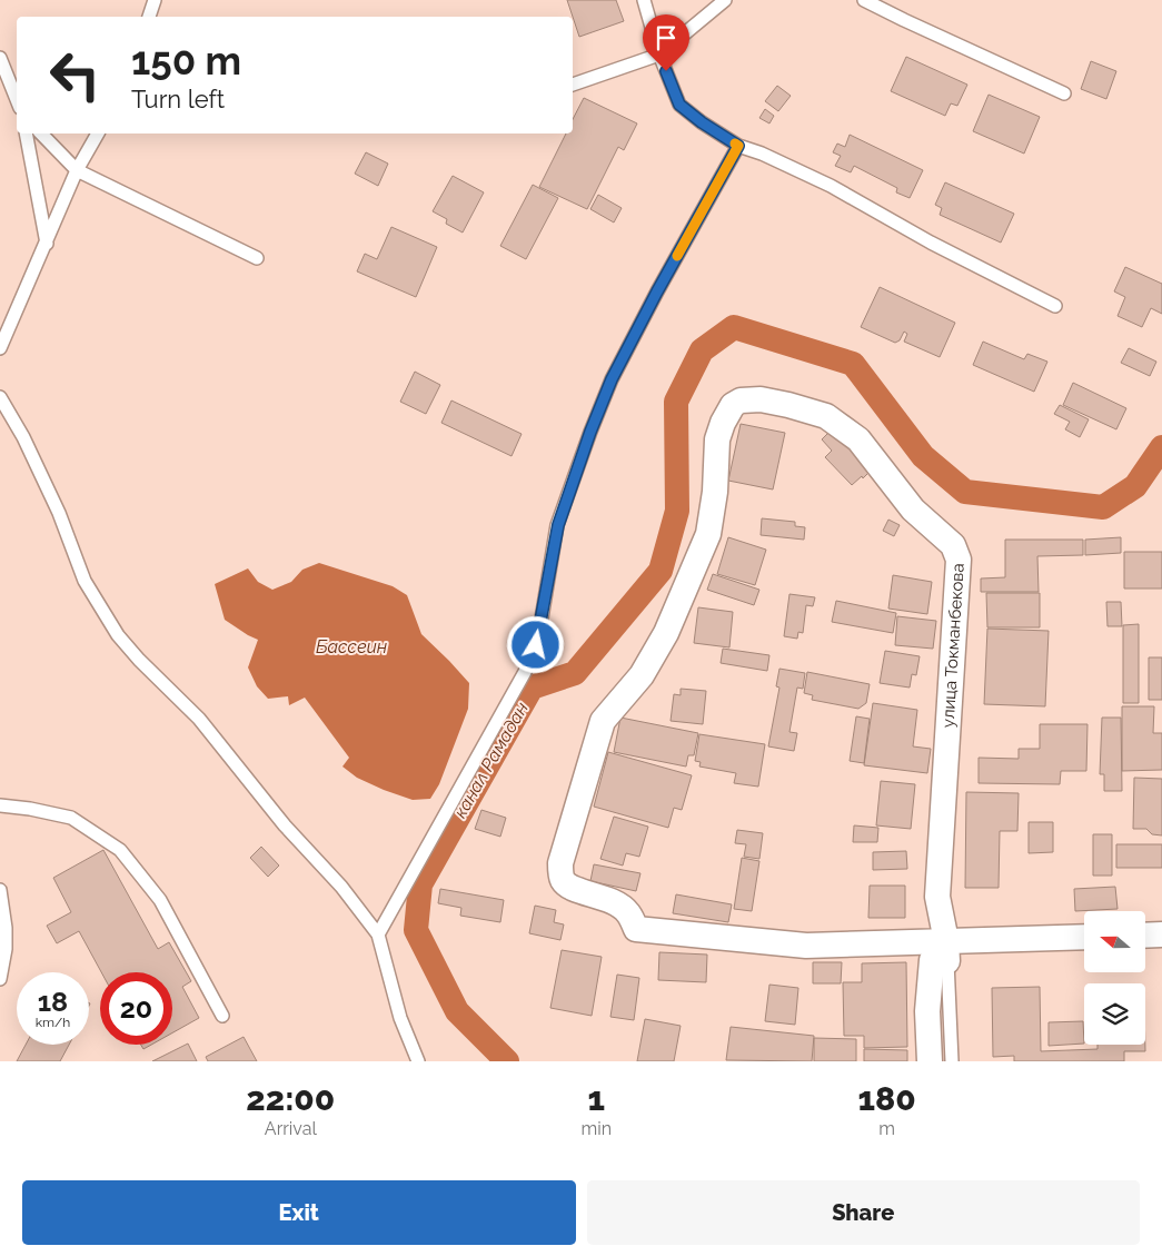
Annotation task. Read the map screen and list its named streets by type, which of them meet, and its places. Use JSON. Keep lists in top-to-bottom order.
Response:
{
  "streets": {
    "street": ["улица Токманбекова"]
  },
  "water": ["Бассеин", "канал Рамадан"],
  "north": "left",
  "page": {
    "turn": ["150 m", "Turn left"],
    "speed": "18 km/h",
    "limit": "20",
    "eta": [
      "22:00",
      "Arrival",
      "1",
      "min",
      "180",
      "m"
    ],
    "buttons": ["Exit", "Share"]
  }
}
